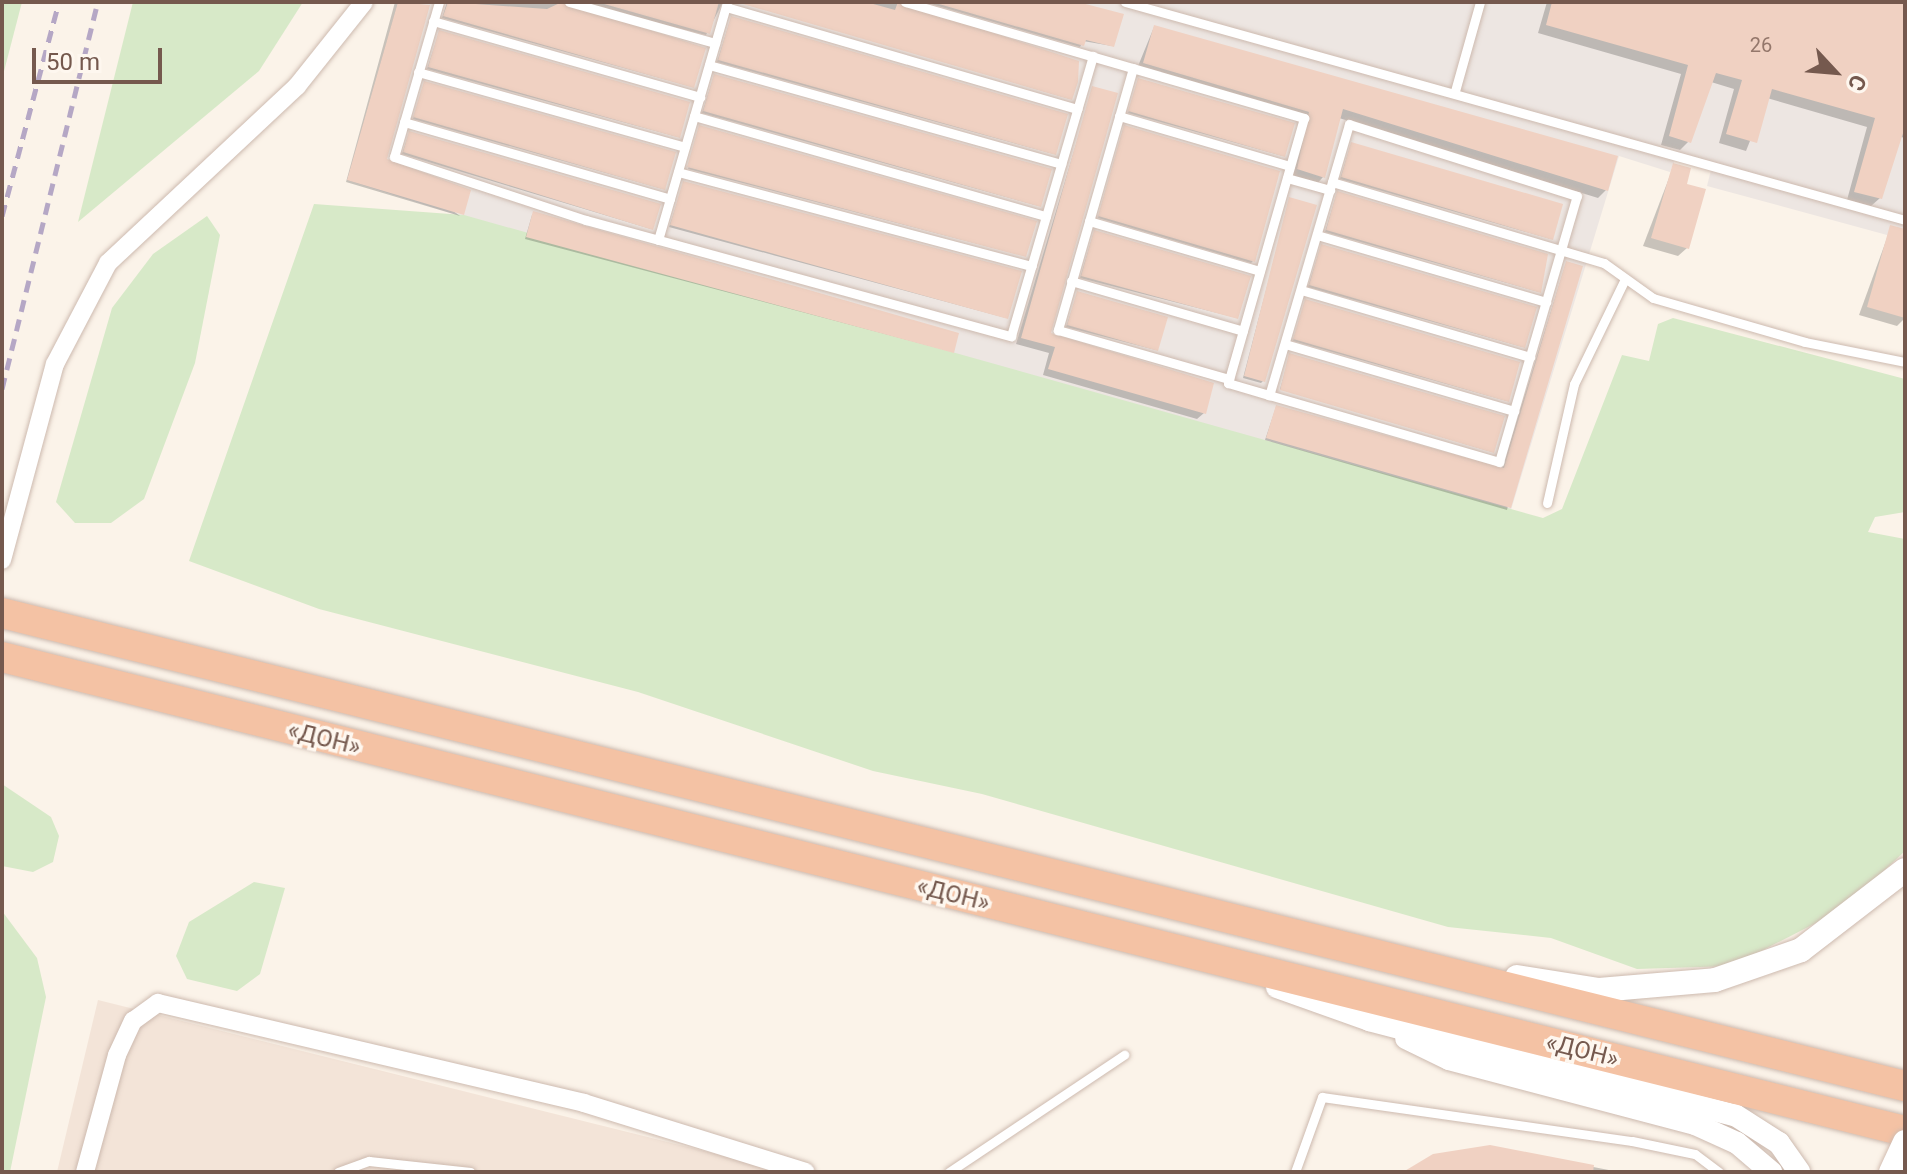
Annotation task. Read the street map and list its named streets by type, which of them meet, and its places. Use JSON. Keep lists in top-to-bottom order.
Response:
{
  "streets": {
    "highway": ["«ДОН»"]
  },
  "house_numbers": ["26"],
  "scale_bar": "50 m",
  "north": "bottom right"
}
